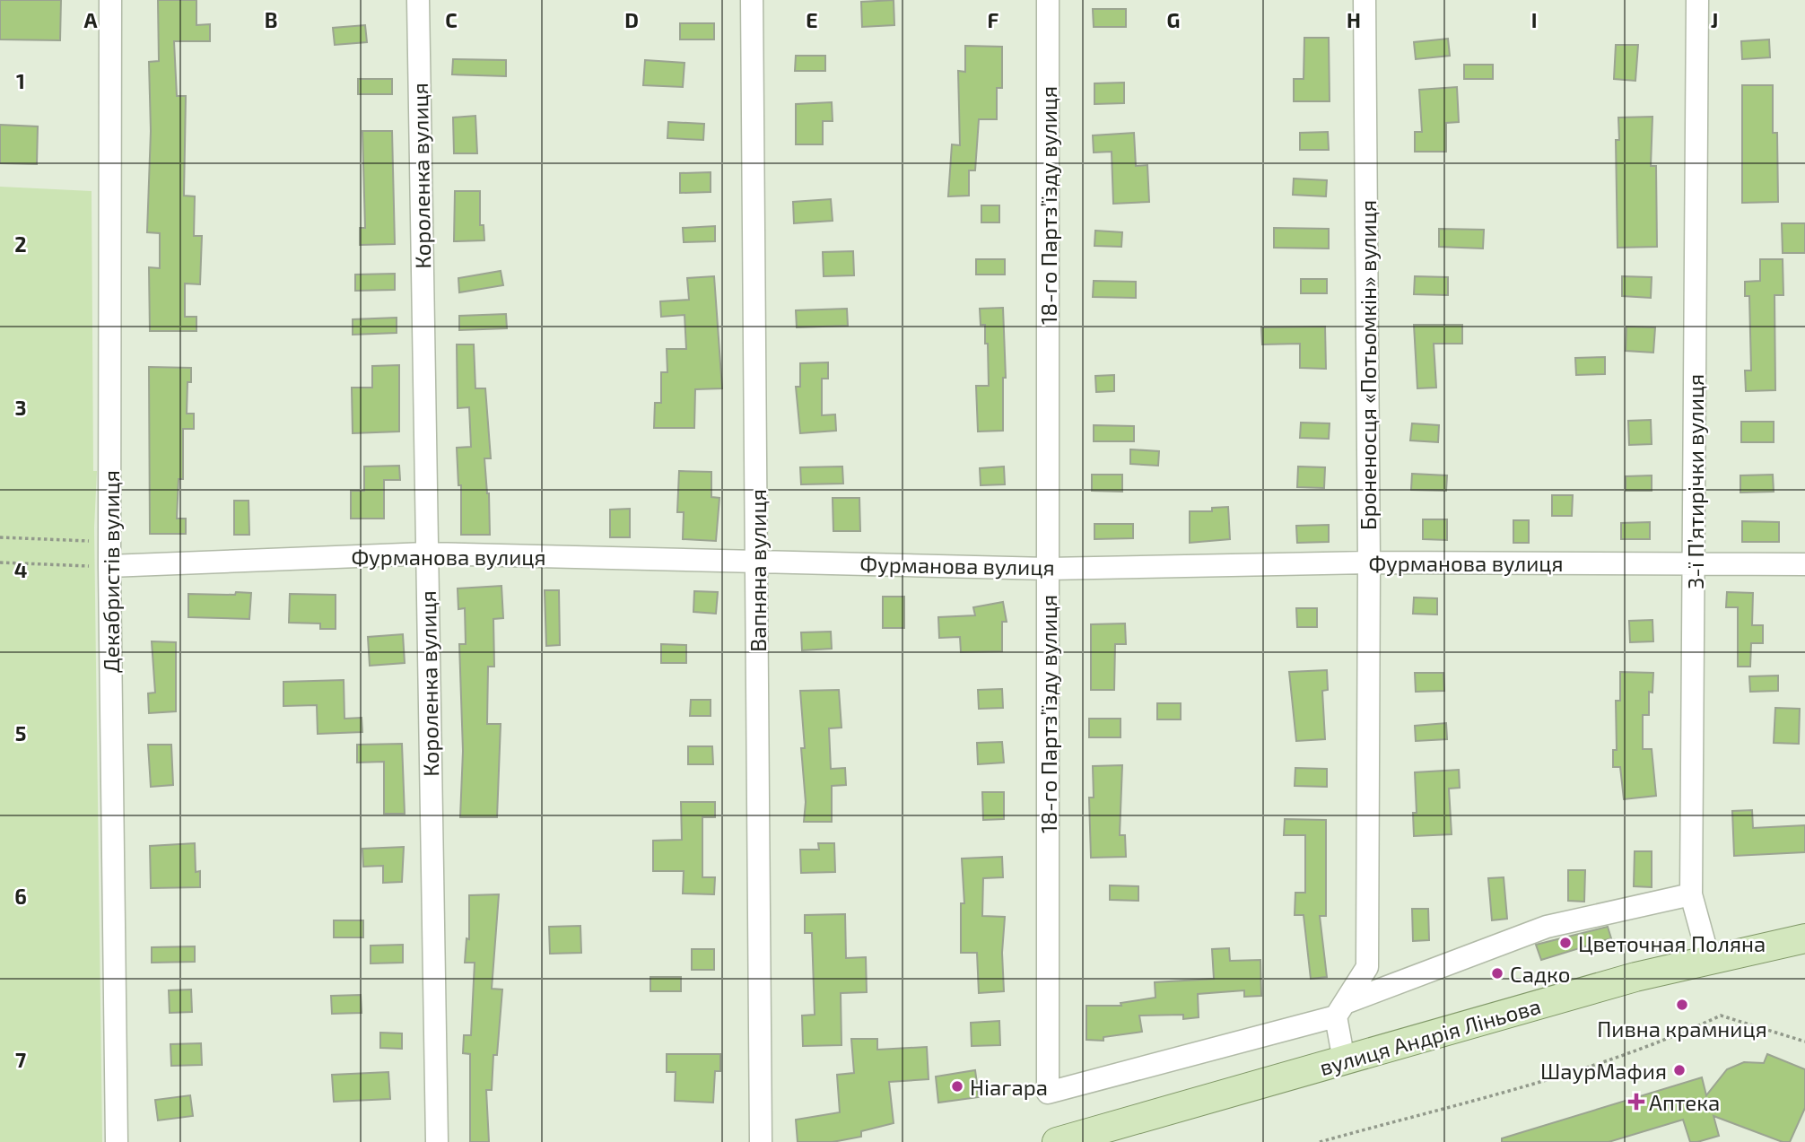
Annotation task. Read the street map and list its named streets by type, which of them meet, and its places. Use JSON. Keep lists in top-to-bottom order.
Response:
{
  "streets": {
    "main road": ["вулиця Андрія Ліньова"],
    "street": [
      "Короленка вулиця",
      "18-го Партз’їзду вулиця",
      "Броненосця «Потьомкін» вулиця",
      "3-ї П’ятирічки вулиця",
      "Фурманова вулиця",
      "Вапняна вулиця",
      "Декабристів вулиця"
    ]
  },
  "crossings": [
    ["Короленка вулиця", "Фурманова вулиця"],
    ["18-го Партз’їзду вулиця", "Броненосця «Потьомкін» вулиця"],
    ["18-го Партз’їзду вулиця", "Фурманова вулиця"],
    ["Броненосця «Потьомкін» вулиця", "Фурманова вулиця"],
    ["3-ї П’ятирічки вулиця", "Фурманова вулиця"],
    ["3-ї П’ятирічки вулиця", "вулиця Андрія Ліньова"],
    ["Фурманова вулиця", "Вапняна вулиця"],
    ["Фурманова вулиця", "Декабристів вулиця"]
  ],
  "places": {
    "other": [
      "Цветочная Поляна",
      "Садко",
      "Пивна крамниця",
      "ШаурМафия",
      "Ніагара"
    ],
    "health": ["Аптека"]
  },
  "grid": {
    "columns": [
      "A",
      "B",
      "C",
      "D",
      "E",
      "F",
      "G",
      "H",
      "I",
      "J"
    ],
    "rows": [
      "1",
      "2",
      "3",
      "4",
      "5",
      "6",
      "7"
    ]
  }
}
